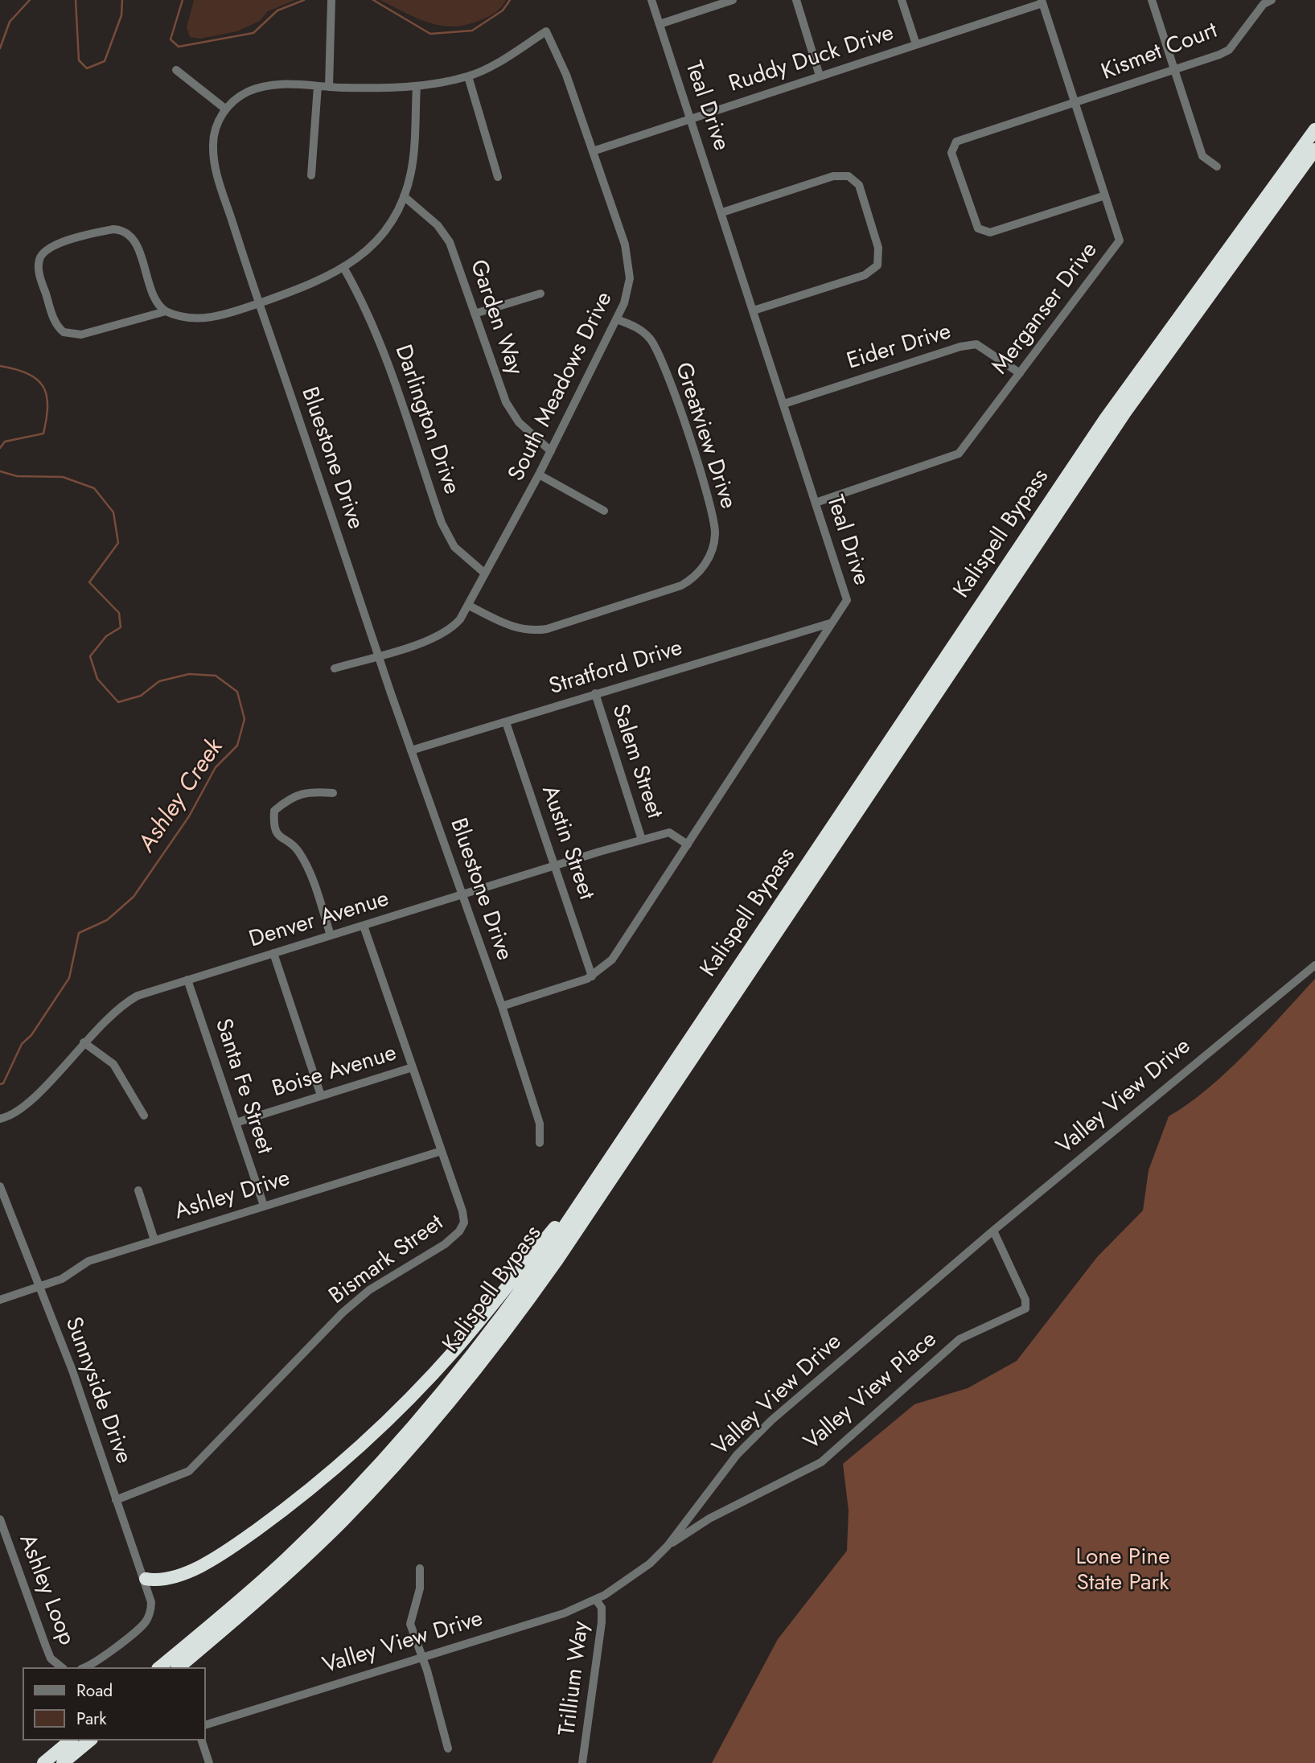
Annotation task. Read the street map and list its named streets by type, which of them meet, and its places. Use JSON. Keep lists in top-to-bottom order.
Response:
{
  "streets": {
    "highway": ["Kalispell Bypass"],
    "street": [
      "Kismet Court",
      "Ruddy Duck Drive",
      "Teal Drive",
      "Merganser Drive",
      "Garden Way",
      "Eider Drive",
      "South Meadows Drive",
      "Darlington Drive",
      "Greatview Drive",
      "Bluestone Drive",
      "Stratford Drive",
      "Salem Street",
      "Austin Street",
      "Denver Avenue",
      "Boise Avenue",
      "Santa Fe Street",
      "Valley View Drive",
      "Ashley Drive",
      "Bismark Street",
      "Sunnyside Drive",
      "Valley View Place",
      "Ashley Loop",
      "Trillium Way"
    ]
  },
  "crossings": [
    ["Kismet Court", "Merganser Drive"],
    ["Ruddy Duck Drive", "Teal Drive"],
    ["Ruddy Duck Drive", "Merganser Drive"],
    ["Ruddy Duck Drive", "South Meadows Drive"],
    ["Teal Drive", "Merganser Drive"],
    ["Teal Drive", "Eider Drive"],
    ["Teal Drive", "Bluestone Drive"],
    ["Teal Drive", "Stratford Drive"],
    ["Teal Drive", "Austin Street"],
    ["Teal Drive", "Denver Avenue"],
    ["Merganser Drive", "Eider Drive"],
    ["Garden Way", "South Meadows Drive"],
    ["South Meadows Drive", "Darlington Drive"],
    ["South Meadows Drive", "Greatview Drive"],
    ["South Meadows Drive", "Bluestone Drive"],
    ["Bluestone Drive", "Stratford Drive"],
    ["Bluestone Drive", "Denver Avenue"],
    ["Stratford Drive", "Salem Street"],
    ["Stratford Drive", "Austin Street"],
    ["Salem Street", "Denver Avenue"],
    ["Austin Street", "Denver Avenue"],
    ["Denver Avenue", "Santa Fe Street"],
    ["Denver Avenue", "Bismark Street"],
    ["Boise Avenue", "Santa Fe Street"],
    ["Boise Avenue", "Bismark Street"],
    ["Santa Fe Street", "Ashley Drive"],
    ["Valley View Drive", "Valley View Place"],
    ["Valley View Drive", "Trillium Way"],
    ["Ashley Drive", "Bismark Street"],
    ["Ashley Drive", "Sunnyside Drive"],
    ["Bismark Street", "Sunnyside Drive"],
    ["Sunnyside Drive", "Ashley Loop"]
  ],
  "water": ["Ashley Creek"],
  "parks": ["Lone Pine State Park"],
  "legend": ["Road", "Park"]
}
